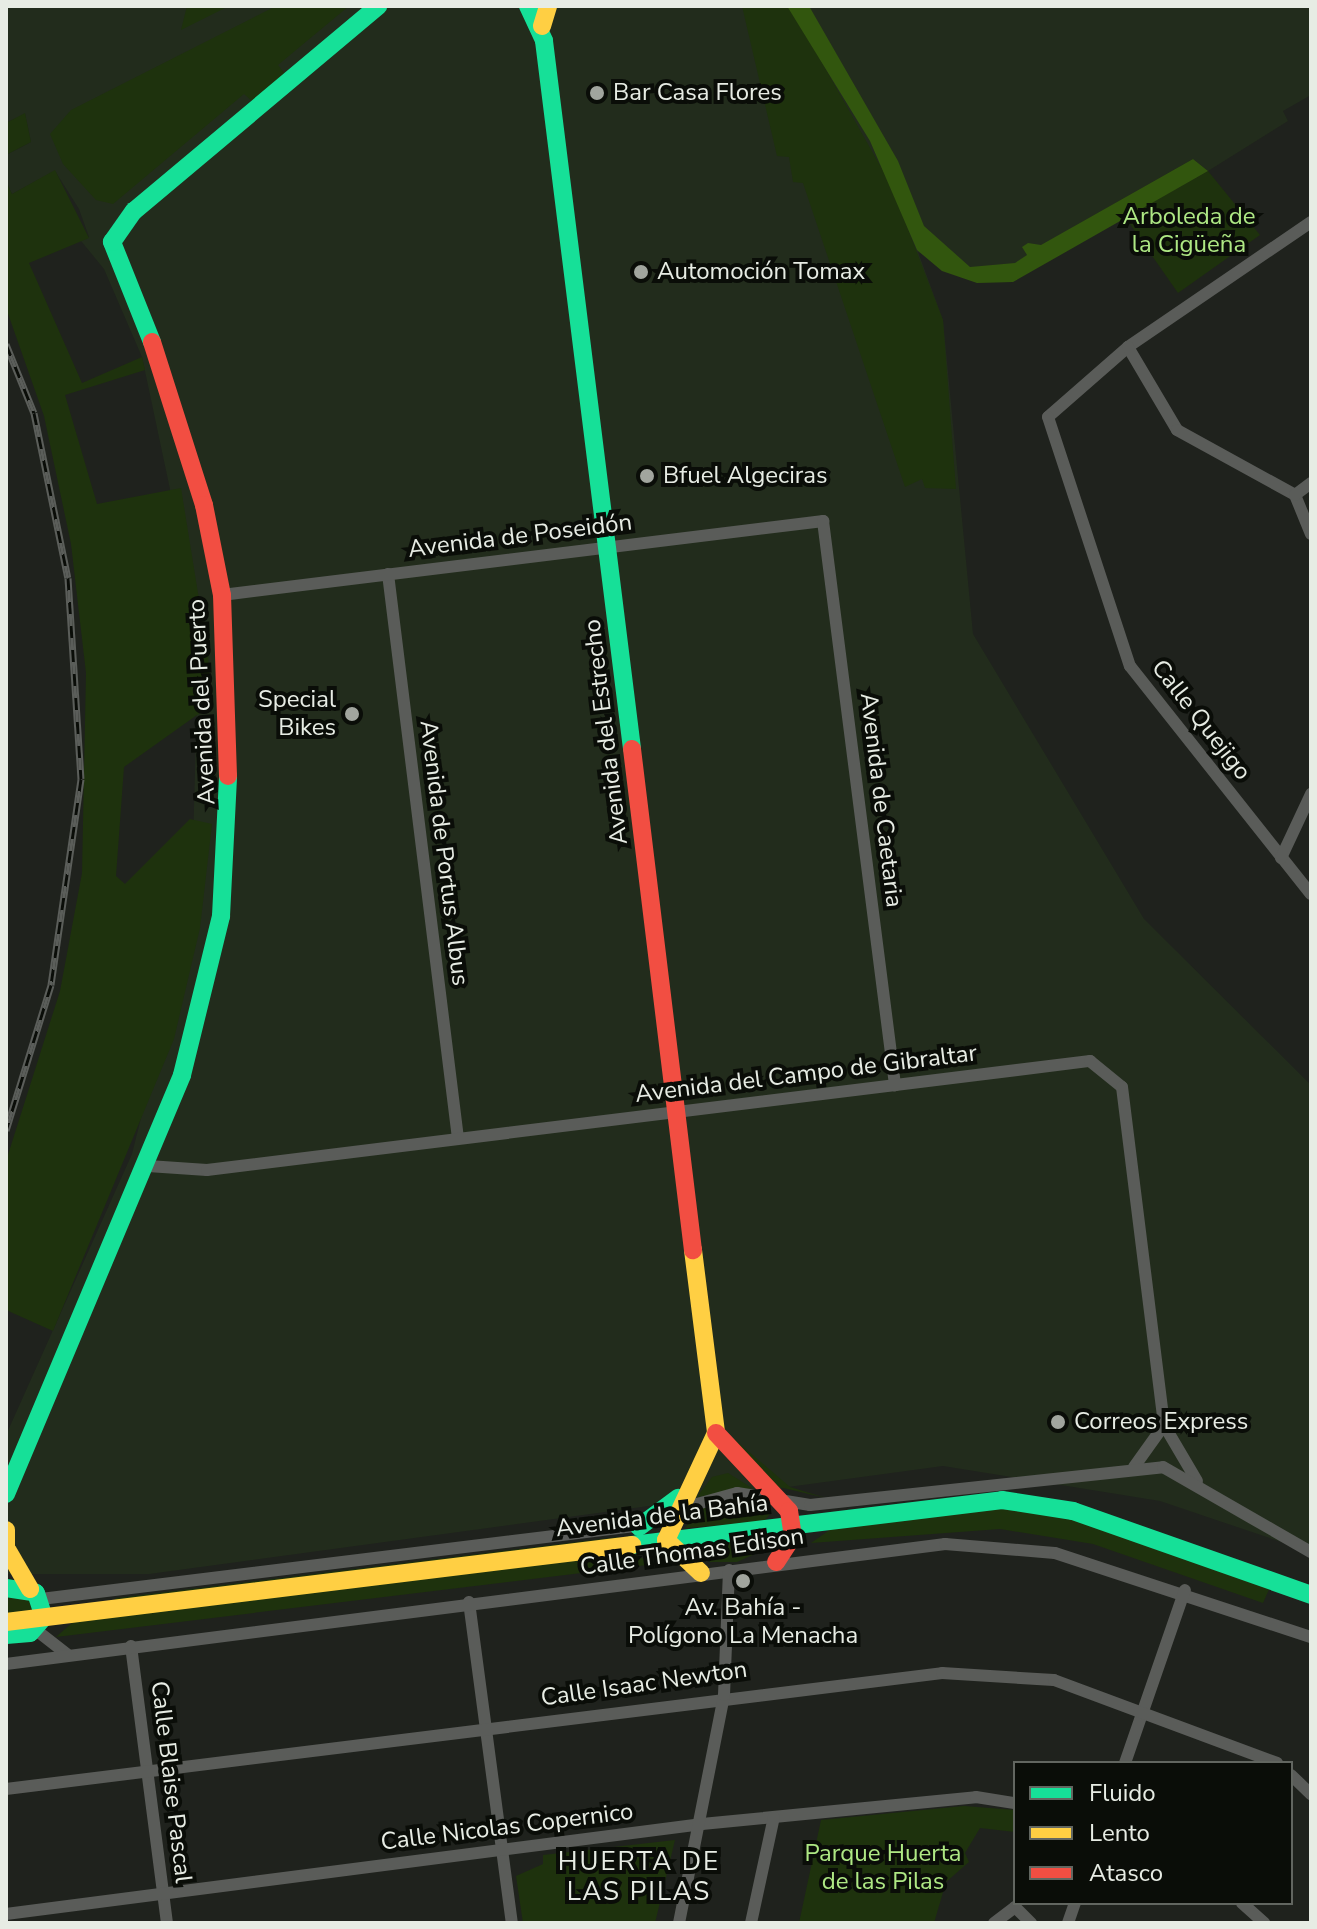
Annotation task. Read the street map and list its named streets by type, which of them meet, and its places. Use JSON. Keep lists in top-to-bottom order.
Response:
{
  "streets": {
    "street": [
      "Avenida de Poseidón",
      "Avenida del Puerto",
      "Calle Quejigo",
      "Avenida del Estrecho",
      "Avenida de Caetaria",
      "Avenida de Portus Albus",
      "Avenida del Campo de Gibraltar",
      "Avenida de la Bahía",
      "Calle Thomas Edison",
      "Calle Isaac Newton",
      "Calle Blaise Pascal",
      "Calle Nicolas Copernico"
    ]
  },
  "crossings": [
    ["Avenida de Poseidón", "Avenida del Puerto"],
    ["Avenida de Poseidón", "Avenida del Estrecho"],
    ["Avenida de Poseidón", "Avenida de Caetaria"],
    ["Avenida de Poseidón", "Avenida de Portus Albus"],
    ["Avenida del Puerto", "Avenida del Campo de Gibraltar"],
    ["Avenida del Estrecho", "Avenida del Campo de Gibraltar"],
    ["Avenida de Caetaria", "Avenida del Campo de Gibraltar"],
    ["Avenida de Portus Albus", "Avenida del Campo de Gibraltar"],
    ["Avenida del Campo de Gibraltar", "Avenida de la Bahía"],
    ["Calle Thomas Edison", "Calle Blaise Pascal"],
    ["Calle Isaac Newton", "Calle Blaise Pascal"],
    ["Calle Blaise Pascal", "Calle Nicolas Copernico"]
  ],
  "districts": ["HUERTA DE LAS PILAS"],
  "parks": ["Arboleda de la Cigüeña", "Parque Huerta de las Pilas"],
  "places": [
    "Bar Casa Flores",
    "Automoción Tomax",
    "Bfuel Algeciras",
    "Special Bikes",
    "Correos Express",
    "Av. Bahía - Polígono La Menacha"
  ],
  "legend": ["Fluido", "Lento", "Atasco"]
}
